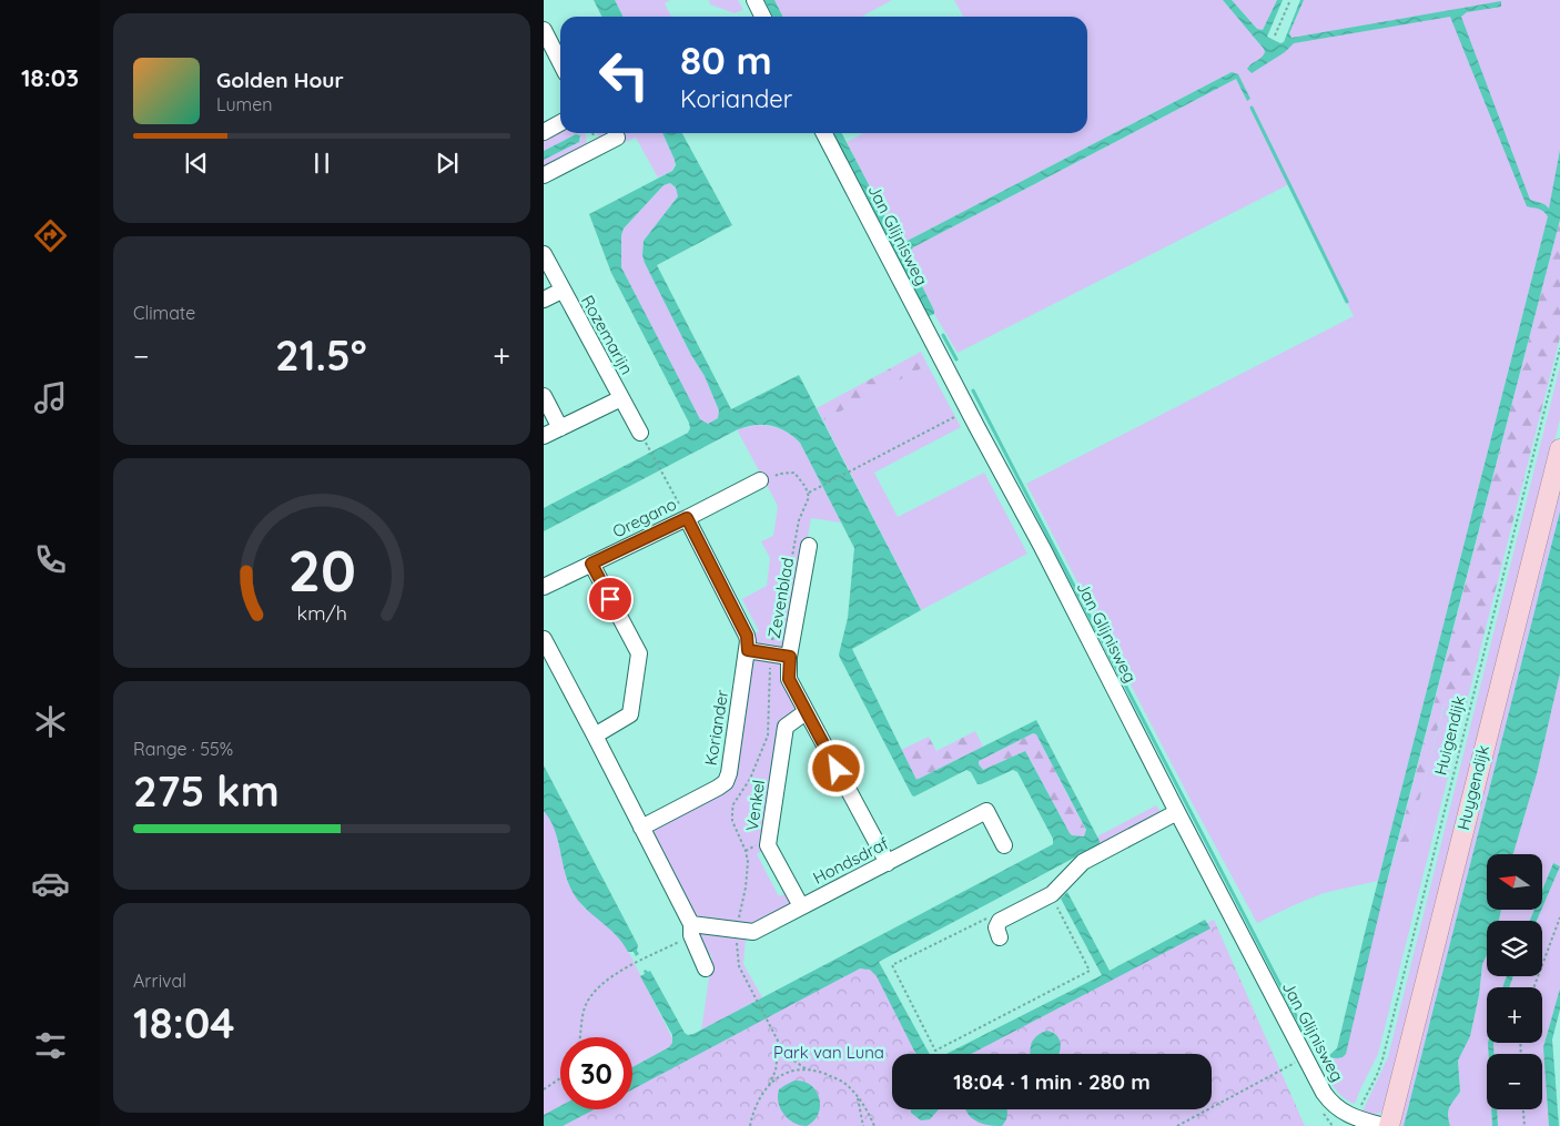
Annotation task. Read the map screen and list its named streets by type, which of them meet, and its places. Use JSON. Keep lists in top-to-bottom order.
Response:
{
  "streets": {
    "main road": ["Huygendijk"],
    "street": [
      "Jan Glijnisweg",
      "Rozemarijn",
      "Oregano",
      "Zevenblad",
      "Koriander",
      "Venkel",
      "Hondsdraf"
    ],
    "path": ["Huigendijk"]
  },
  "crossings": [
    ["Jan Glijnisweg", "Huigendijk"],
    ["Oregano", "Koriander"],
    ["Zevenblad", "Venkel"],
    ["Zevenblad", "Hondsdraf"],
    ["Venkel", "Hondsdraf"]
  ],
  "parks": ["Park van Luna"],
  "north": "left",
  "page": {
    "tabs": "18:03",
    "turn": ["80 m", "Koriander"],
    "song": ["Golden Hour", "Lumen"],
    "tile": [
      "Climate",
      ["Range · 55%", "275 km"],
      ["Arrival", "18:04"]
    ],
    "heat": ["−", "21.5°", "+"],
    "map_buttons": ["+", "−"],
    "limit": "30",
    "trip": "18:04 · 1 min · 280 m",
    "gauge": ["20", "km/h"]
  }
}
